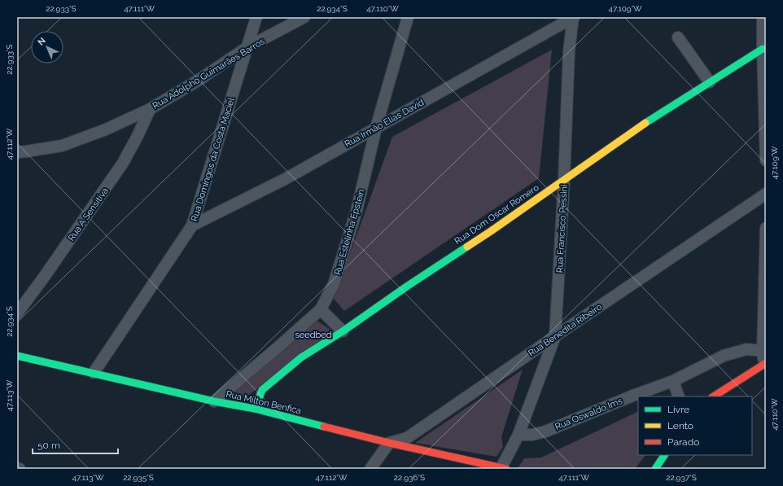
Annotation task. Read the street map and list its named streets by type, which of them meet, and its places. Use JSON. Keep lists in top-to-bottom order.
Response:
{
  "streets": {
    "street": [
      "Rua Adolpho Guimarães Barros",
      "Rua Irmão Elias David",
      "Rua Domingos da Costa Maciel",
      "Rua A Sensitiva",
      "Rua Dom Oscar Romero",
      "Rua Francisco Pessini",
      "Rua Estelinha Epstein",
      "Rua Benedita Ribeiro",
      "Rua Milton Benfica",
      "Rua Oswaldo Ims"
    ]
  },
  "crossings": [
    ["Rua Adolpho Guimarães Barros", "Rua Domingos da Costa Maciel"],
    ["Rua Adolpho Guimarães Barros", "Rua A Sensitiva"],
    ["Rua Irmão Elias David", "Rua Domingos da Costa Maciel"],
    ["Rua Irmão Elias David", "Rua Francisco Pessini"],
    ["Rua Irmão Elias David", "Rua Estelinha Epstein"],
    ["Rua Domingos da Costa Maciel", "Rua Milton Benfica"],
    ["Rua Dom Oscar Romero", "Rua Francisco Pessini"],
    ["Rua Dom Oscar Romero", "Rua Milton Benfica"],
    ["Rua Francisco Pessini", "Rua Benedita Ribeiro"],
    ["Rua Francisco Pessini", "Rua Oswaldo Ims"],
    ["Rua Estelinha Epstein", "Rua Milton Benfica"],
    ["Rua Benedita Ribeiro", "Rua Milton Benfica"]
  ],
  "parks": ["seedbed"],
  "legend": ["Livre", "Lento", "Parado"],
  "scale_bar": "50 m",
  "north": "top left",
  "coordinates": [
    "22.933°S",
    "47.111°W",
    "22.934°S",
    "47.110°W",
    "47.109°W",
    "47.112°W",
    "47.113°W",
    "22.935°S",
    "22.936°S",
    "22.937°S"
  ]
}
